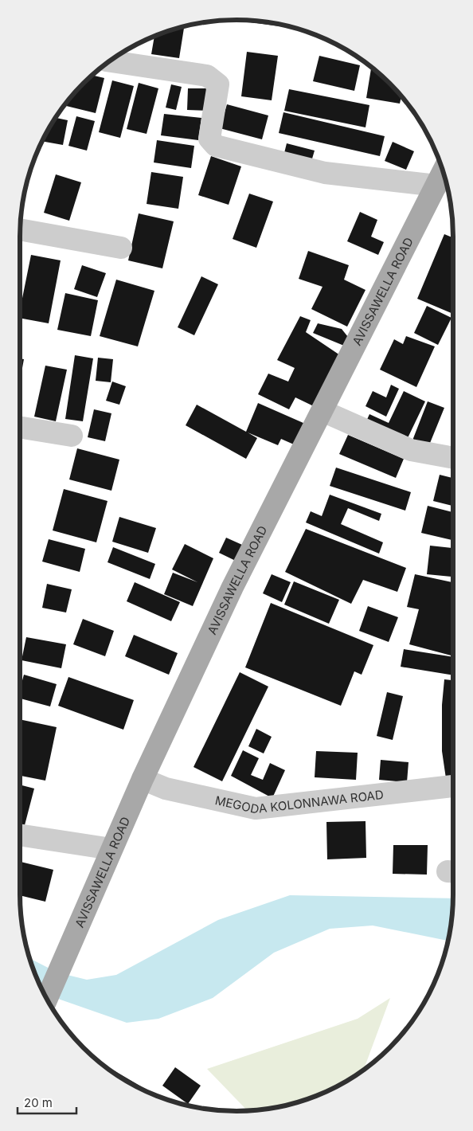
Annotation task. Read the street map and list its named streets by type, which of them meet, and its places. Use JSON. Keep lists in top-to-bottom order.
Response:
{
  "streets": {
    "main road": ["AVISSAWELLA ROAD"],
    "street": ["MEGODA KOLONNAWA ROAD"]
  },
  "crossings": [
    ["AVISSAWELLA ROAD", "MEGODA KOLONNAWA ROAD"]
  ],
  "scale_bar": "20 m"
}
